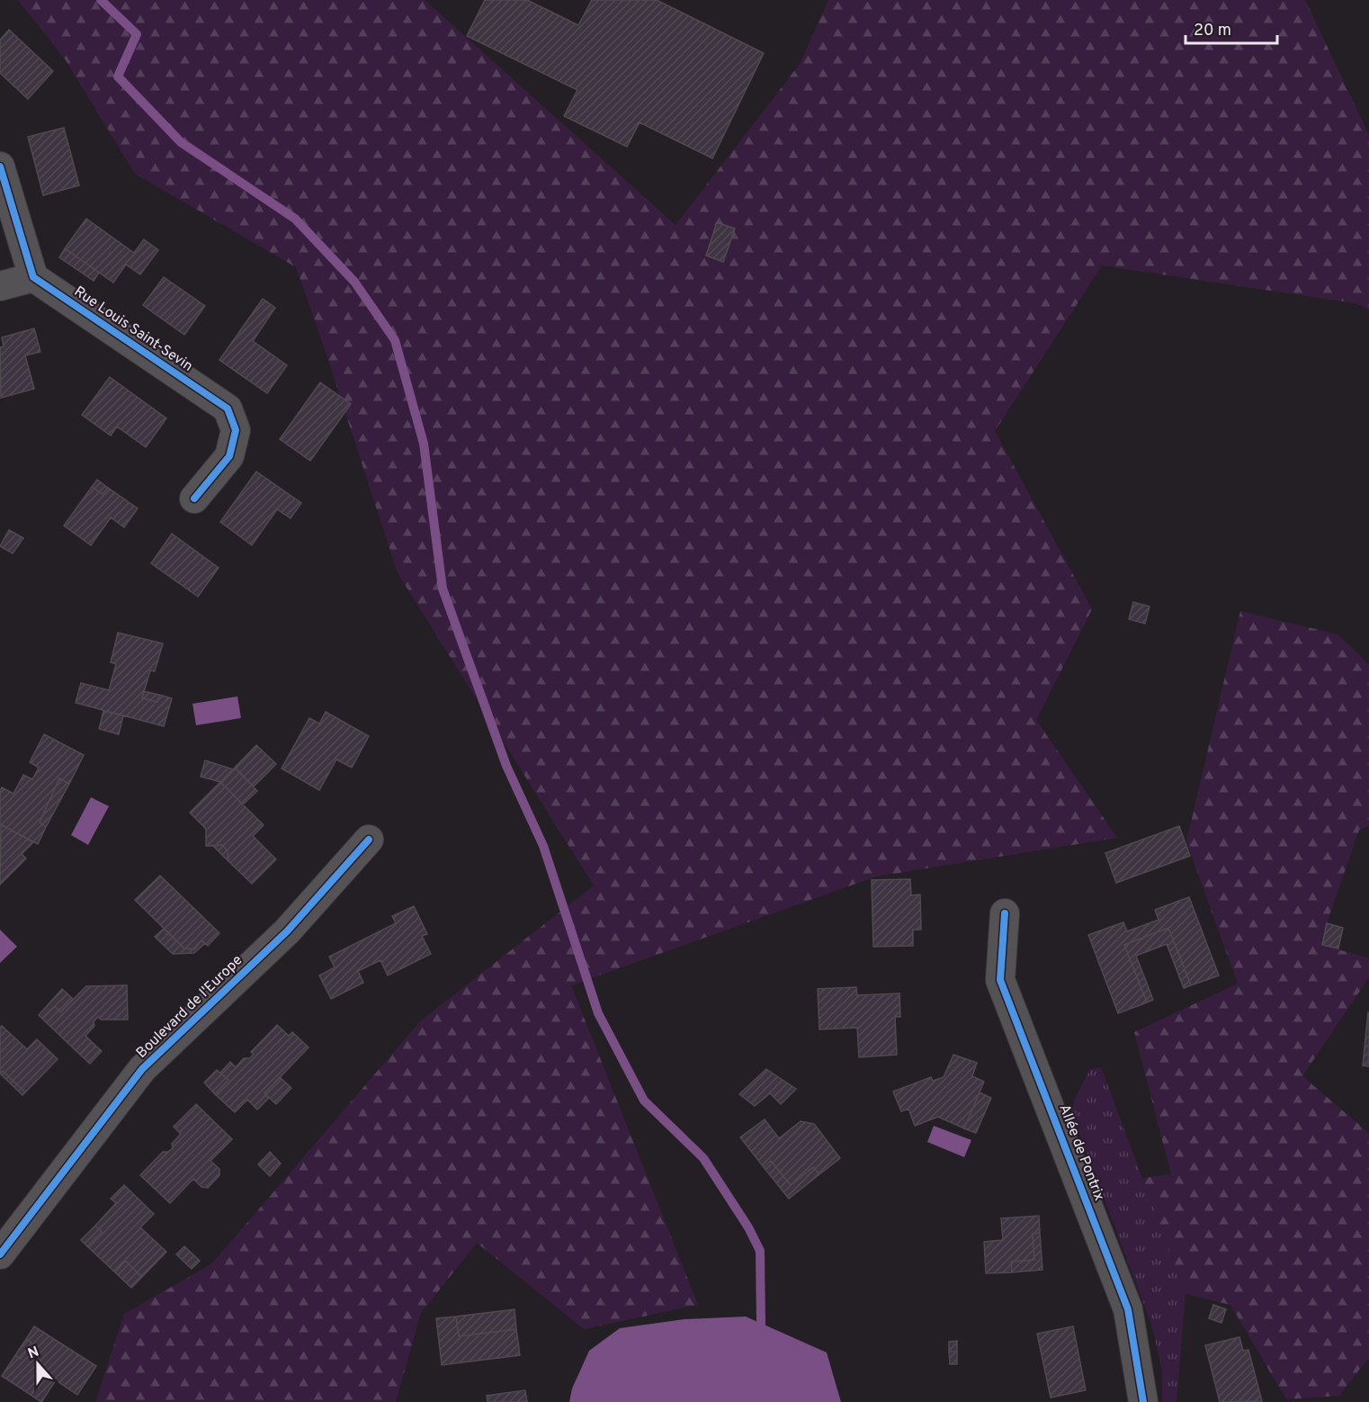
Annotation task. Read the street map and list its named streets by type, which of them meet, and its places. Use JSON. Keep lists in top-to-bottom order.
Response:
{
  "streets": {
    "street": ["Rue Louis Saint-Sevin", "Boulevard de l'Europe", "Allée de Pontrix"]
  },
  "scale_bar": "20 m",
  "north": "top"
}
